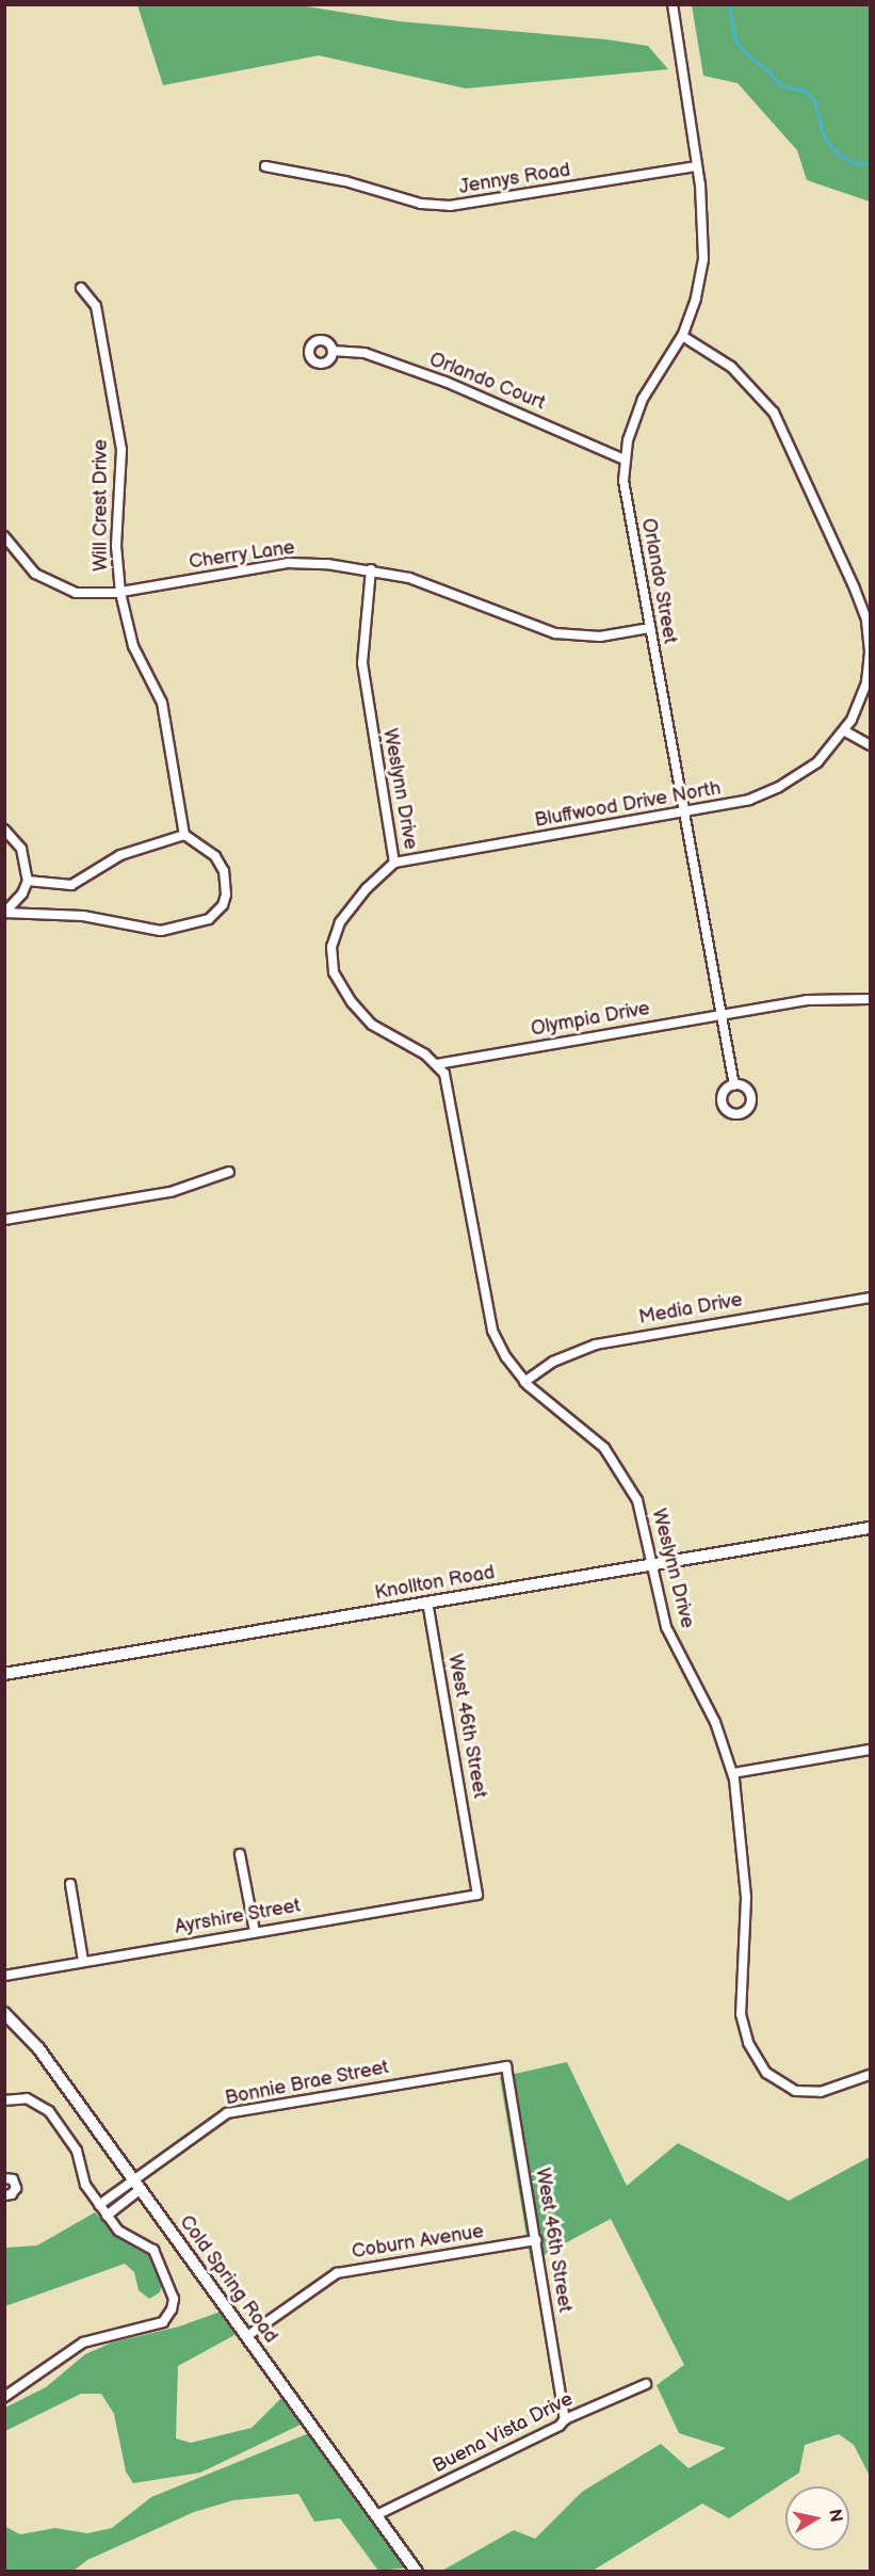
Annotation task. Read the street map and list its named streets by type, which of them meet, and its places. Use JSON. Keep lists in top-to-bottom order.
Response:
{
  "streets": {
    "street": [
      "Jennys Road",
      "Orlando Court",
      "Will Crest Drive",
      "Cherry Lane",
      "Orlando Street",
      "Weslynn Drive",
      "Bluffwood Drive North",
      "Olympia Drive",
      "Media Drive",
      "Knollton Road",
      "West 46th Street",
      "Ayrshire Street",
      "Bonnie Brae Street",
      "Coburn Avenue",
      "Cold Spring Road",
      "Buena Vista Drive"
    ]
  },
  "crossings": [
    ["Jennys Road", "Orlando Street"],
    ["Orlando Court", "Orlando Street"],
    ["Will Crest Drive", "Cherry Lane"],
    ["Cherry Lane", "Orlando Street"],
    ["Cherry Lane", "Weslynn Drive"],
    ["Orlando Street", "Bluffwood Drive North"],
    ["Orlando Street", "Olympia Drive"],
    ["Weslynn Drive", "Bluffwood Drive North"],
    ["Weslynn Drive", "Olympia Drive"],
    ["Weslynn Drive", "Media Drive"],
    ["Weslynn Drive", "Knollton Road"],
    ["Knollton Road", "West 46th Street"],
    ["West 46th Street", "Ayrshire Street"],
    ["West 46th Street", "Bonnie Brae Street"],
    ["West 46th Street", "Coburn Avenue"],
    ["West 46th Street", "Buena Vista Drive"],
    ["Bonnie Brae Street", "Cold Spring Road"],
    ["Coburn Avenue", "Cold Spring Road"],
    ["Cold Spring Road", "Buena Vista Drive"]
  ],
  "north": "right"
}
